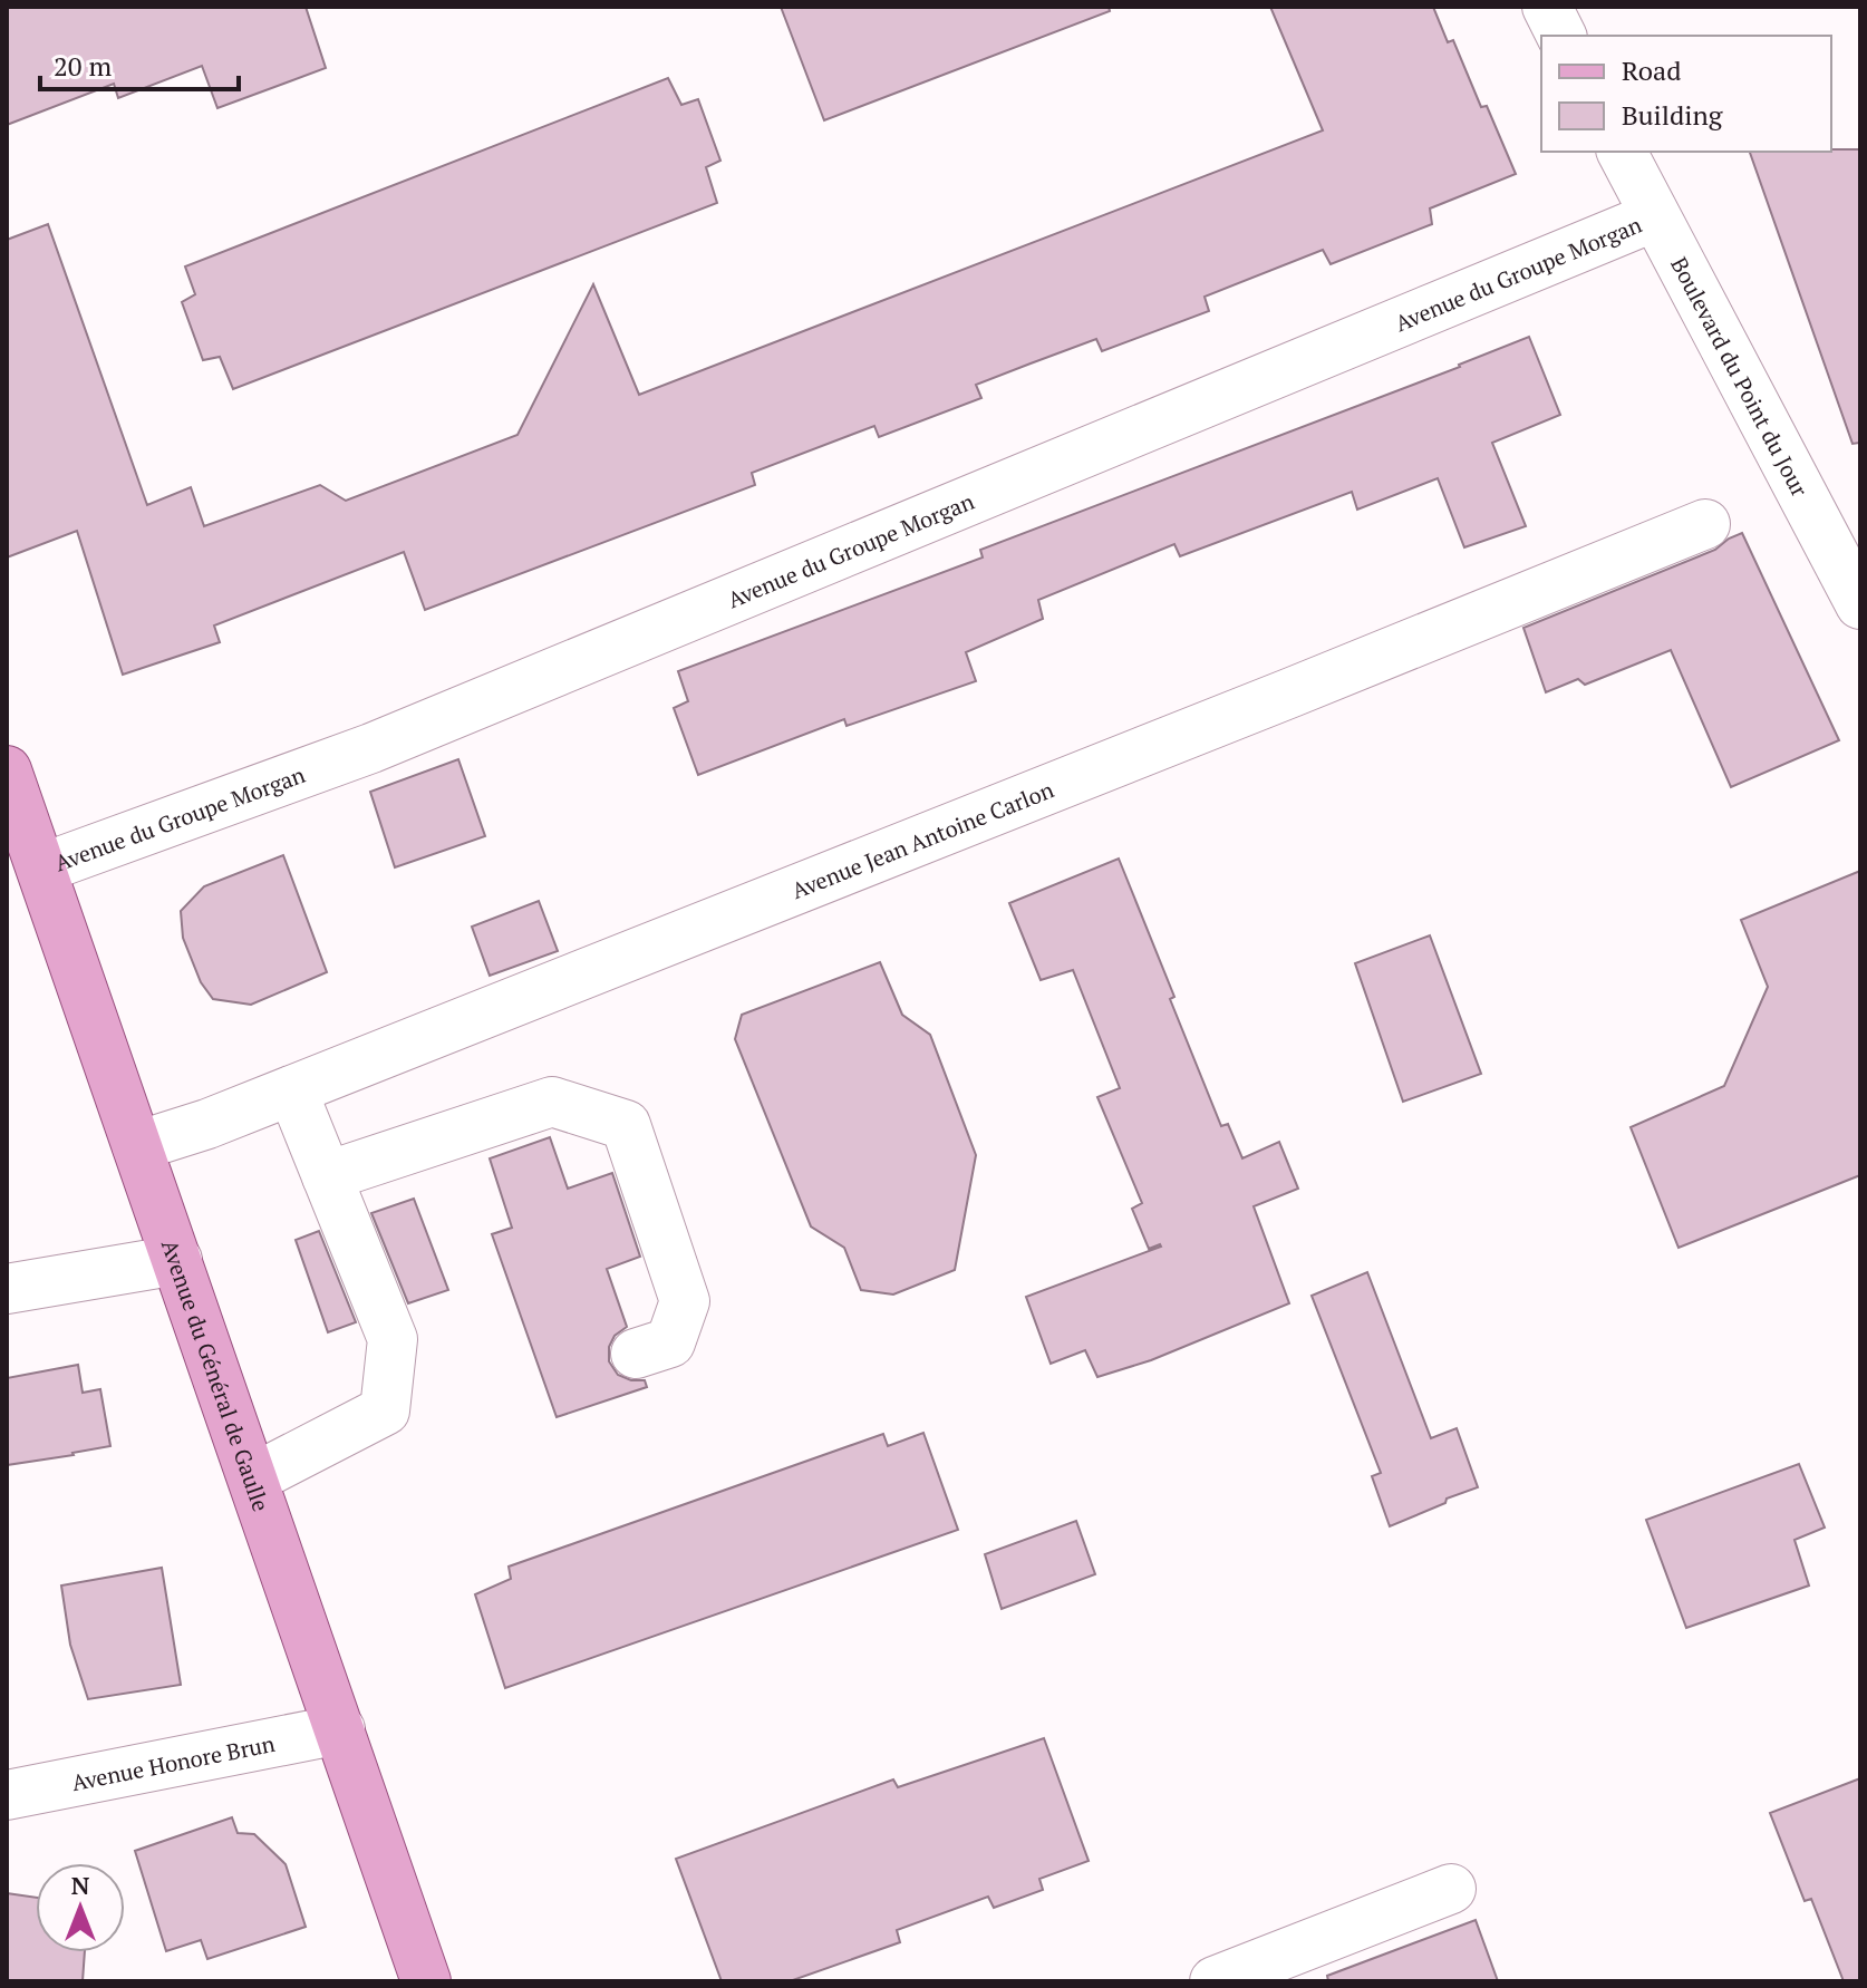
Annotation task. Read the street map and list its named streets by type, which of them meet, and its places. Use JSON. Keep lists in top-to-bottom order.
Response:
{
  "streets": {
    "main road": ["Avenue du Général de Gaulle"],
    "street": [
      "Avenue du Groupe Morgan",
      "Boulevard du Point du Jour",
      "Avenue Jean Antoine Carlon",
      "Avenue Honore Brun"
    ]
  },
  "crossings": [
    ["Avenue du Groupe Morgan", "Boulevard du Point du Jour"],
    ["Avenue du Groupe Morgan", "Avenue du Général de Gaulle"],
    ["Avenue Jean Antoine Carlon", "Avenue du Général de Gaulle"],
    ["Avenue du Général de Gaulle", "Avenue Honore Brun"]
  ],
  "legend": ["Road", "Building"],
  "scale_bar": "20 m",
  "north": "top"
}
